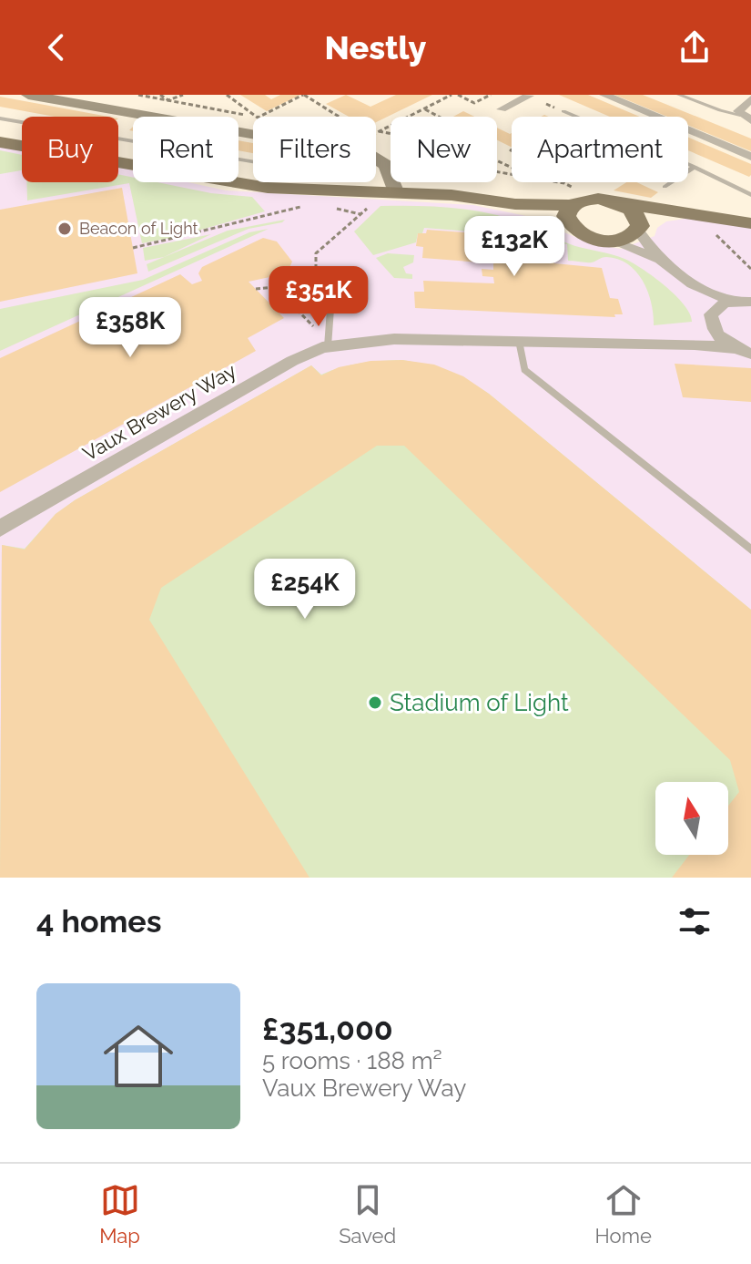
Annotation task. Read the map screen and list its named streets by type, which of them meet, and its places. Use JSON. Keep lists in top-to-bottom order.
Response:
{
  "streets": {
    "street": ["Vaux Brewery Way"]
  },
  "places": ["Beacon of Light", "Stadium of Light"],
  "north": "top",
  "page": {
    "header": "Nestly",
    "chip": [
      "Buy",
      "Rent",
      "Filters",
      "New",
      "Apartment"
    ],
    "price": [
      "£132K",
      "£351K",
      "£358K",
      "£254K"
    ],
    "heading": "4 homes",
    "list": [
      {
        "name": "£351,000",
        "note": "5 rooms · 188 m² · Vaux Brewery Way"
      }
    ],
    "tabs": ["Map", "Saved", "Home"]
  }
}
